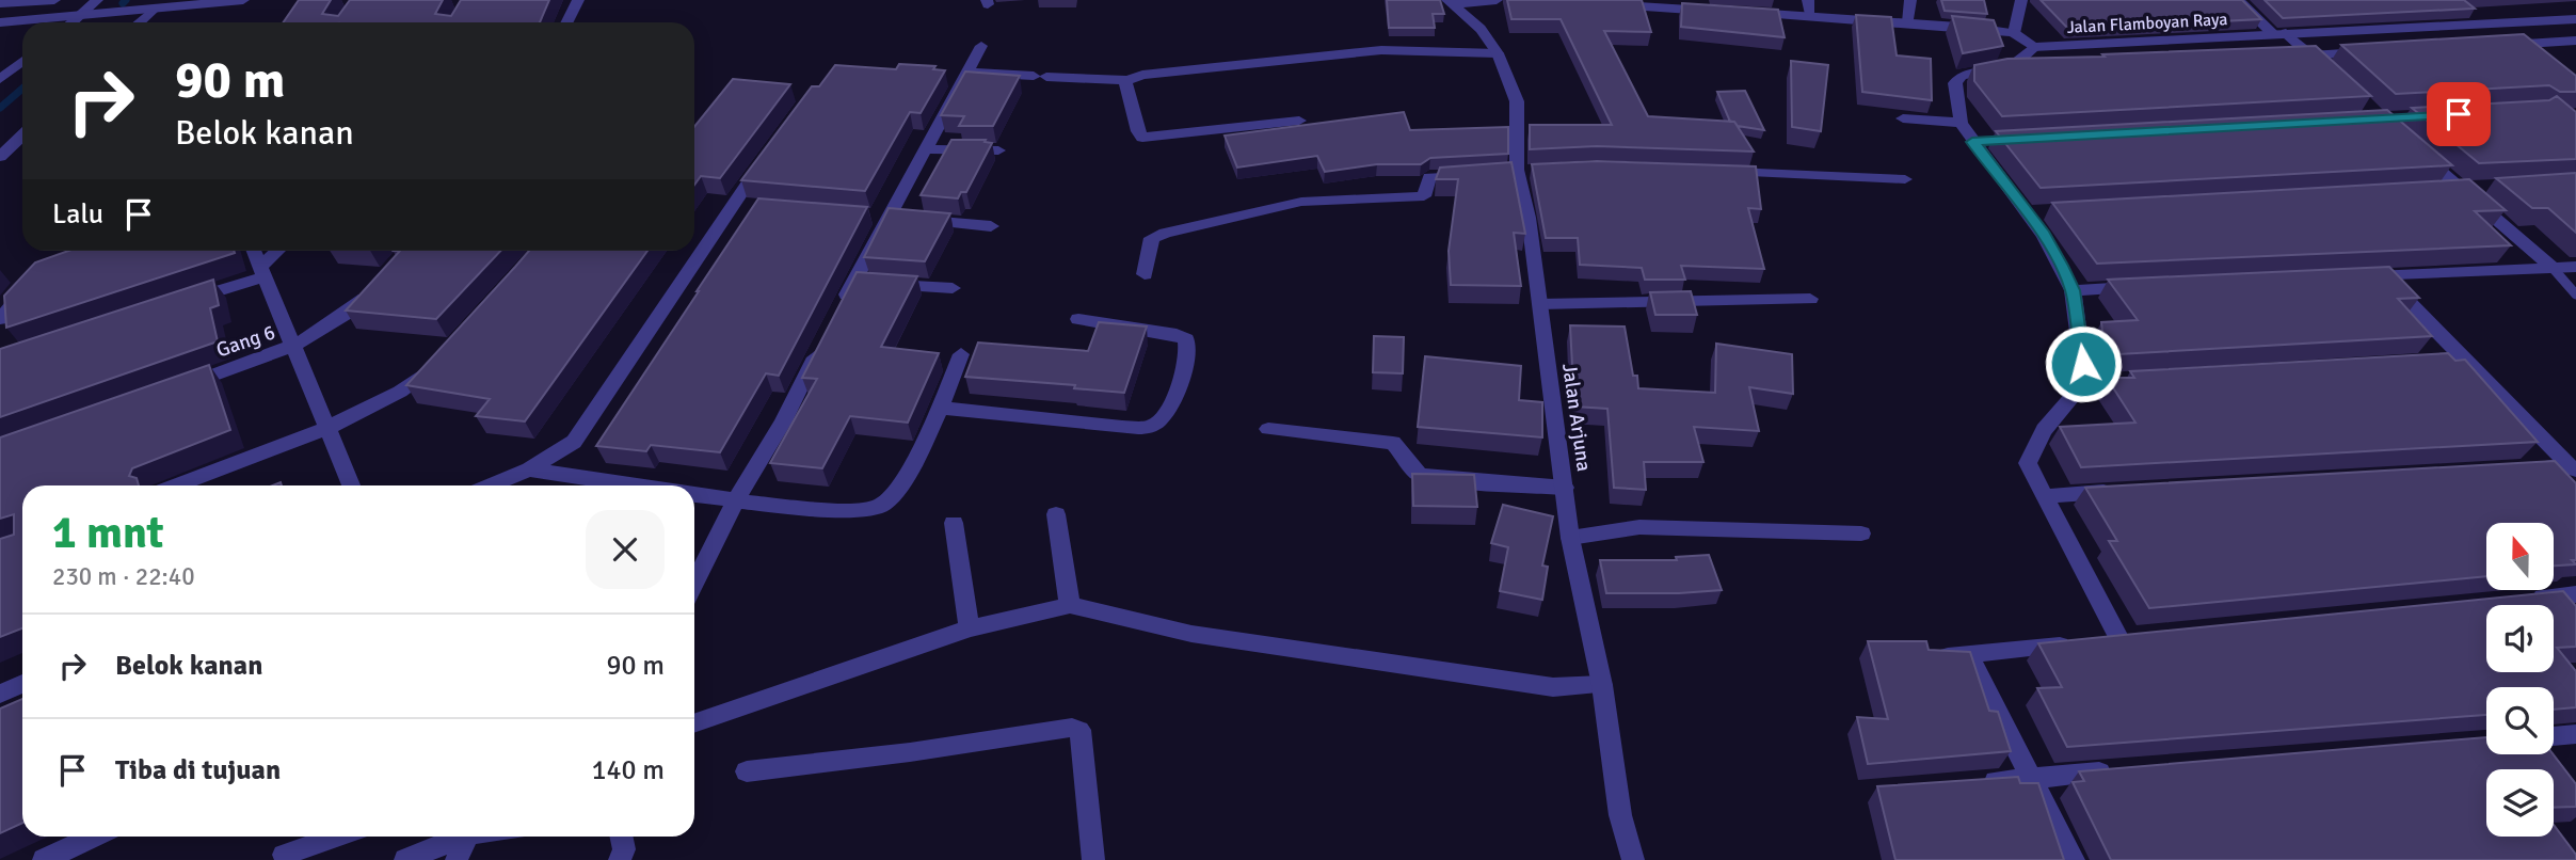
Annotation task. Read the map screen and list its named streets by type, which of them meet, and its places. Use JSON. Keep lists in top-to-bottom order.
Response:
{
  "streets": {
    "street": ["Jalan Flamboyan Raya", "Gang 6", "Jalan Arjuna"]
  },
  "north": "top",
  "page": {
    "turn": ["90 m", "Belok kanan"],
    "then": "Lalu",
    "heading": ["1 mnt", "230 m · 22:40"],
    "list": [
      {
        "name": "Belok kanan",
        "value": "90 m"
      },
      {
        "name": "Tiba di tujuan",
        "value": "140 m"
      }
    ]
  }
}
